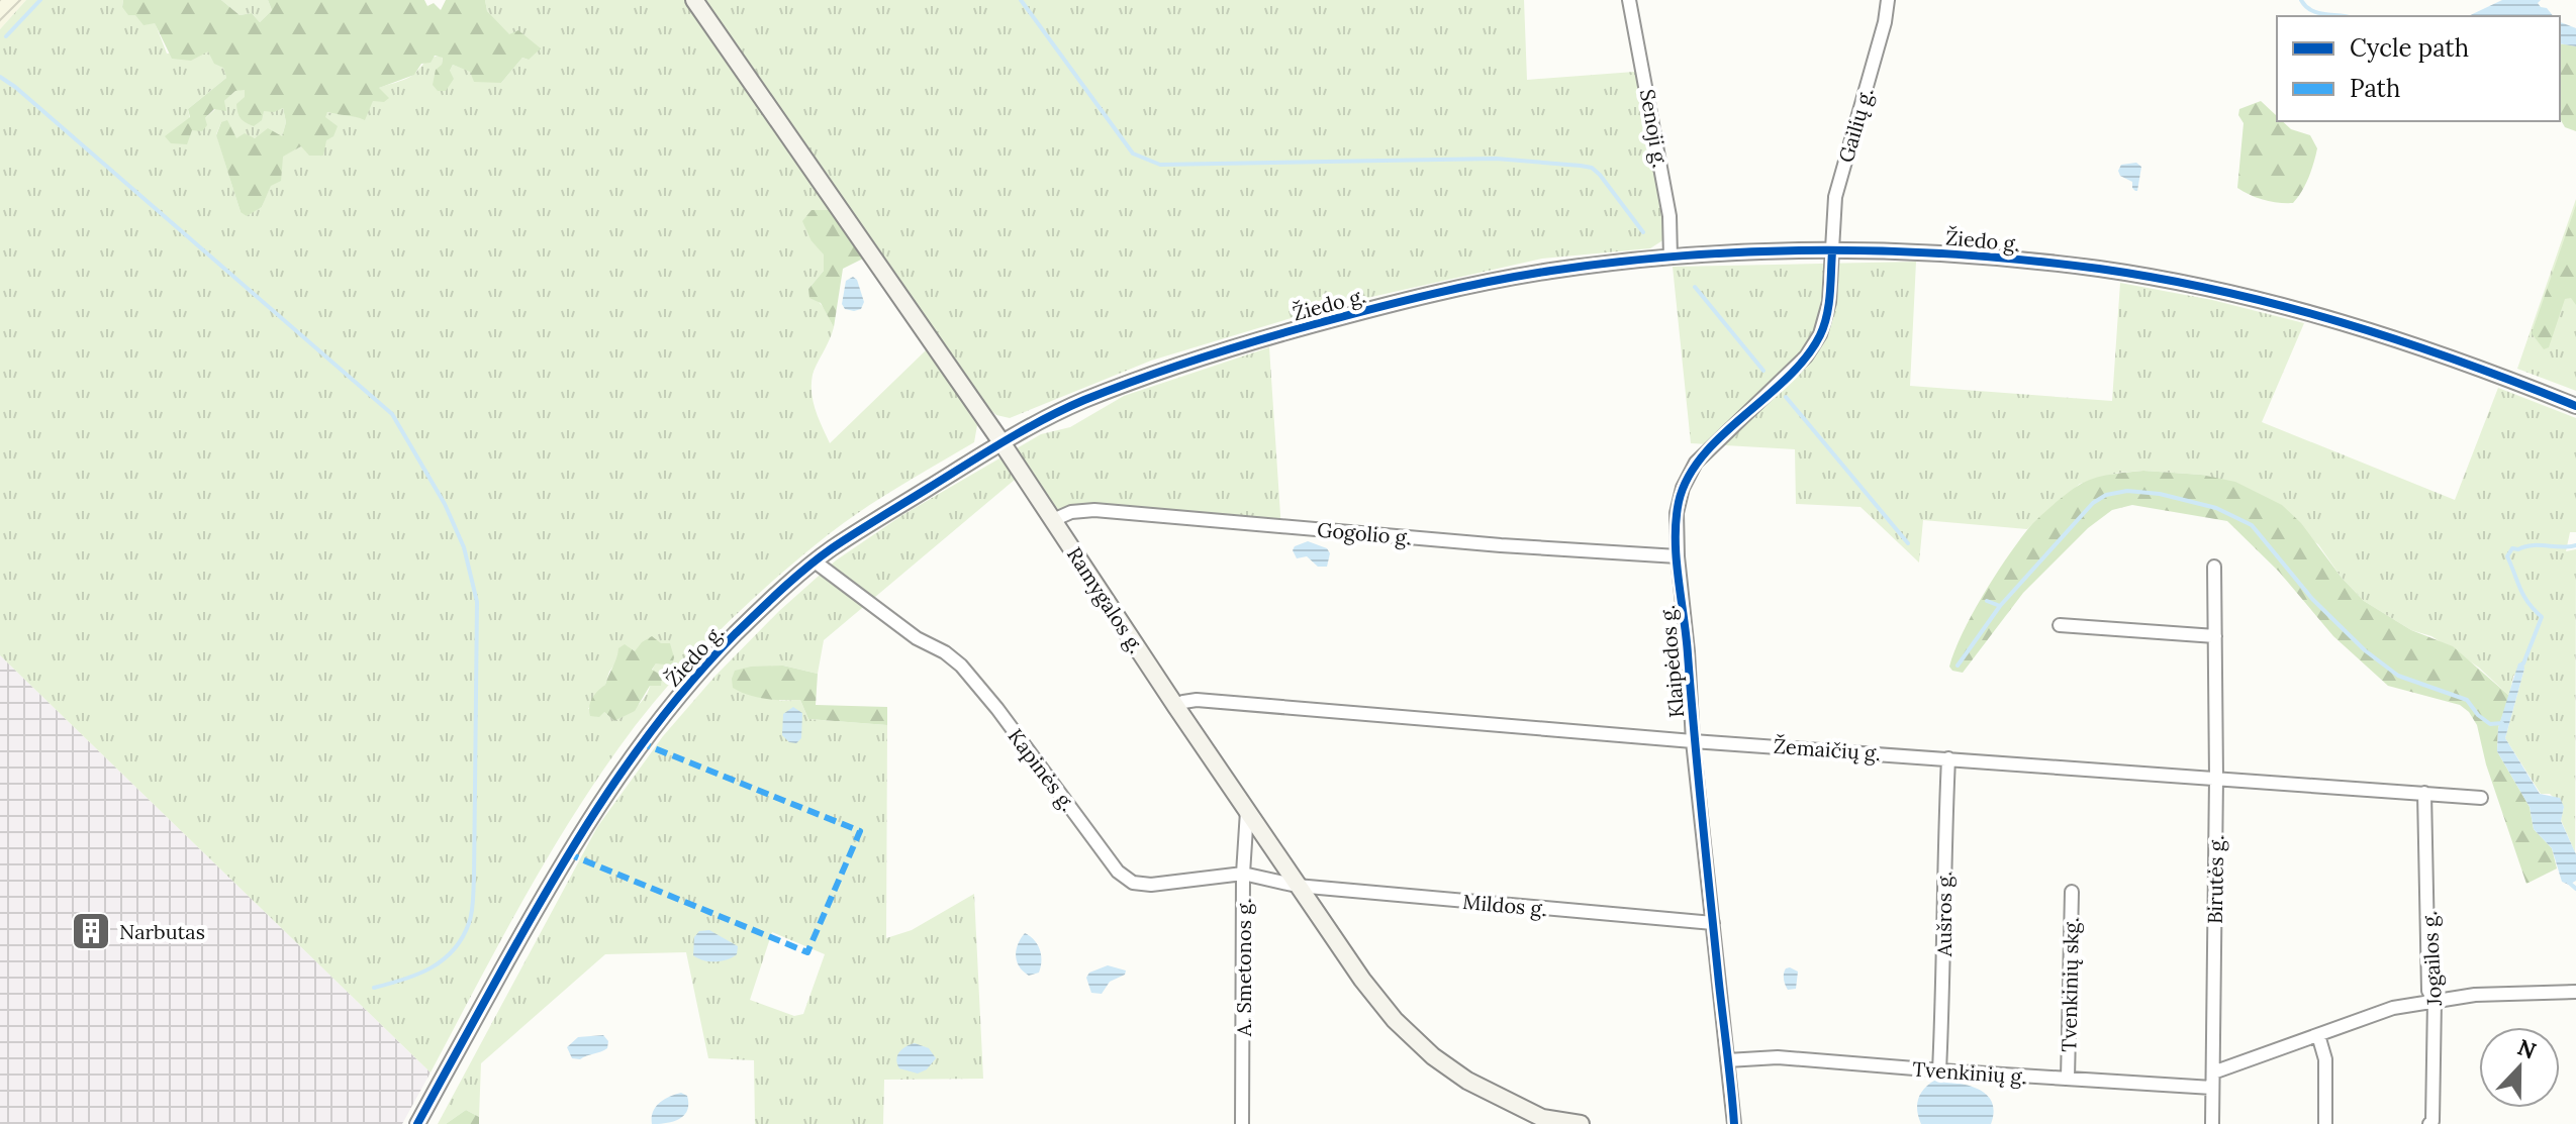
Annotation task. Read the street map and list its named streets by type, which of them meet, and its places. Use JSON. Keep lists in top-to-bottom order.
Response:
{
  "streets": {
    "main road": ["Ramygalos g."],
    "street": [
      "Gailių g.",
      "Senoji g.",
      "Žiedo g.",
      "Gogolio g.",
      "Klaipėdos g.",
      "Žemaičių g.",
      "Kapinės g.",
      "Birutės g.",
      "Mildos g.",
      "Aušros g.",
      "Jogailos g.",
      "A. Smetonos g.",
      "Tvenkinių skg.",
      "Tvenkinių g."
    ]
  },
  "crossings": [
    ["Gailių g.", "Žiedo g."],
    ["Gailių g.", "Klaipėdos g."],
    ["Senoji g.", "Žiedo g."],
    ["Žiedo g.", "Ramygalos g."],
    ["Žiedo g.", "Klaipėdos g."],
    ["Žiedo g.", "Kapinės g."],
    ["Gogolio g.", "Ramygalos g."],
    ["Gogolio g.", "Klaipėdos g."],
    ["Ramygalos g.", "Žemaičių g."],
    ["Ramygalos g.", "Kapinės g."],
    ["Ramygalos g.", "Mildos g."],
    ["Ramygalos g.", "A. Smetonos g."],
    ["Klaipėdos g.", "Žemaičių g."],
    ["Klaipėdos g.", "Mildos g."],
    ["Klaipėdos g.", "Tvenkinių g."],
    ["Žemaičių g.", "Birutės g."],
    ["Žemaičių g.", "Aušros g."],
    ["Žemaičių g.", "Jogailos g."],
    ["Kapinės g.", "Mildos g."],
    ["Kapinės g.", "A. Smetonos g."],
    ["Birutės g.", "Tvenkinių g."],
    ["Aušros g.", "Tvenkinių g."],
    ["Tvenkinių skg.", "Tvenkinių g."]
  ],
  "places": {
    "building": ["Narbutas"]
  },
  "legend": ["Cycle path", "Path"],
  "north": "top"
}
